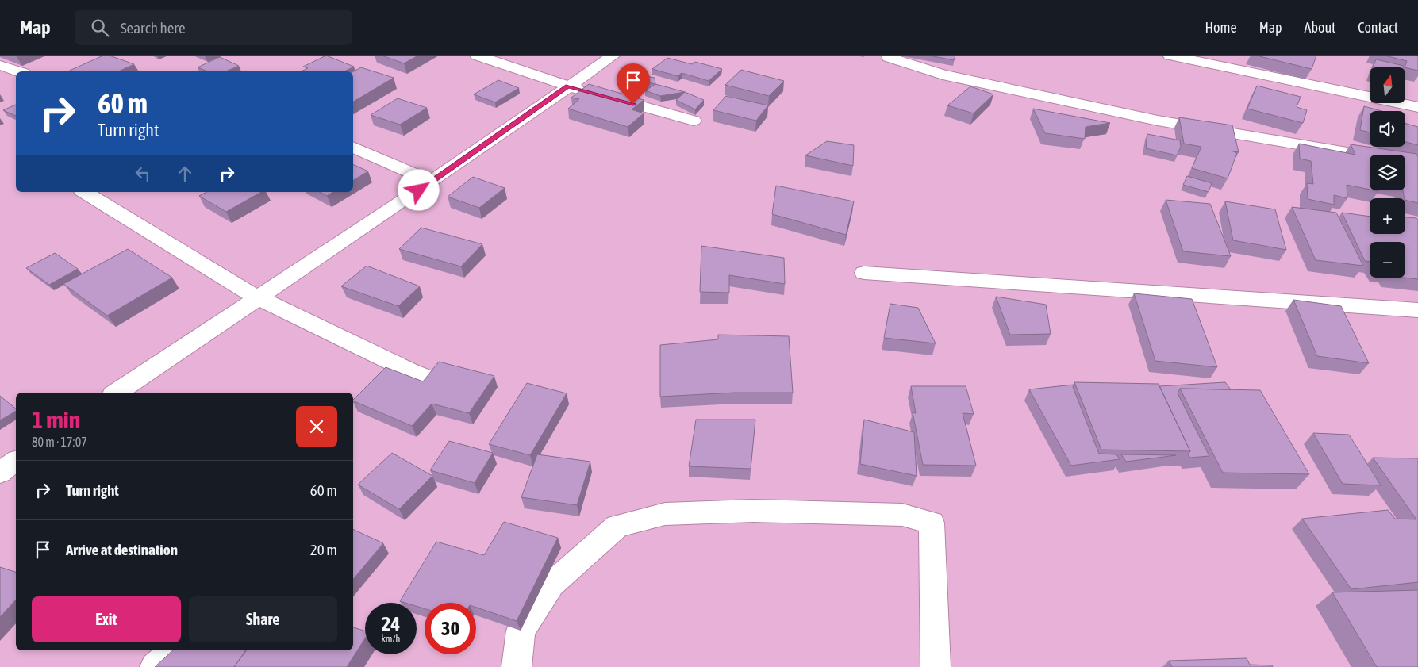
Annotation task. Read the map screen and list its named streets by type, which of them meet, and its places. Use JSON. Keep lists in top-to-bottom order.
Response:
{
  "north": "top",
  "page": {
    "header": "Map",
    "search": "Search here",
    "nav": [
      "Home",
      "Map",
      "About",
      "Contact"
    ],
    "map_buttons": ["+", "−"],
    "turn": ["60 m", "Turn right"],
    "heading": ["1 min", "80 m · 17:07"],
    "list": [
      {
        "name": "Turn right",
        "value": "60 m"
      },
      {
        "name": "Arrive at destination",
        "value": "20 m"
      }
    ],
    "buttons": ["Exit", "Share"],
    "speed": "24 km/h",
    "limit": "30"
  }
}
